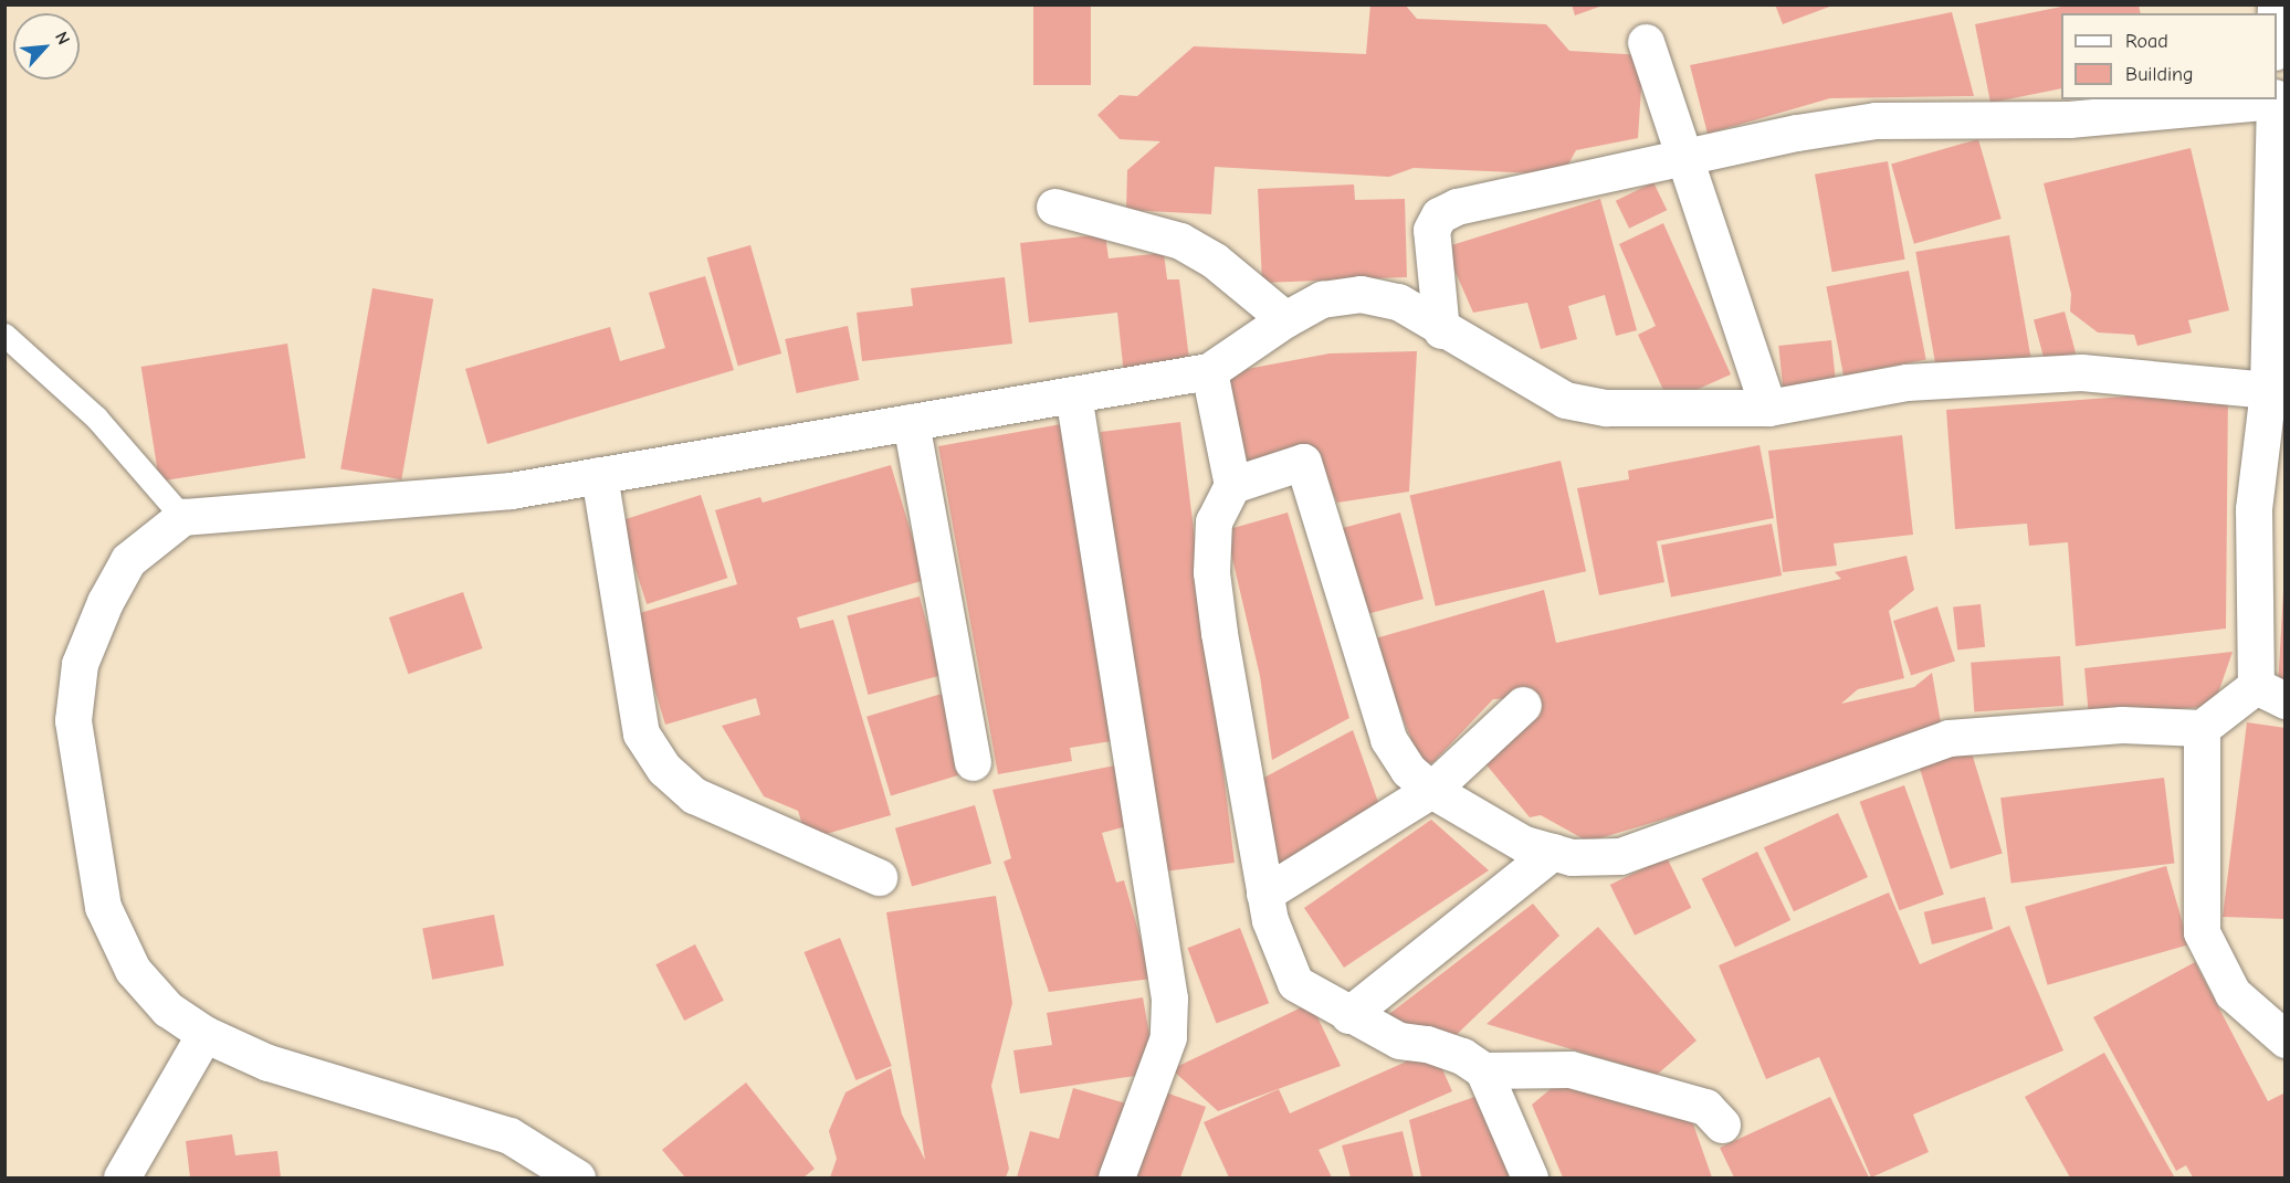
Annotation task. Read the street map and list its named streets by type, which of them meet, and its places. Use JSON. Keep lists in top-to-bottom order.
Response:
{
  "legend": ["Road", "Building"],
  "north": "top right"
}
